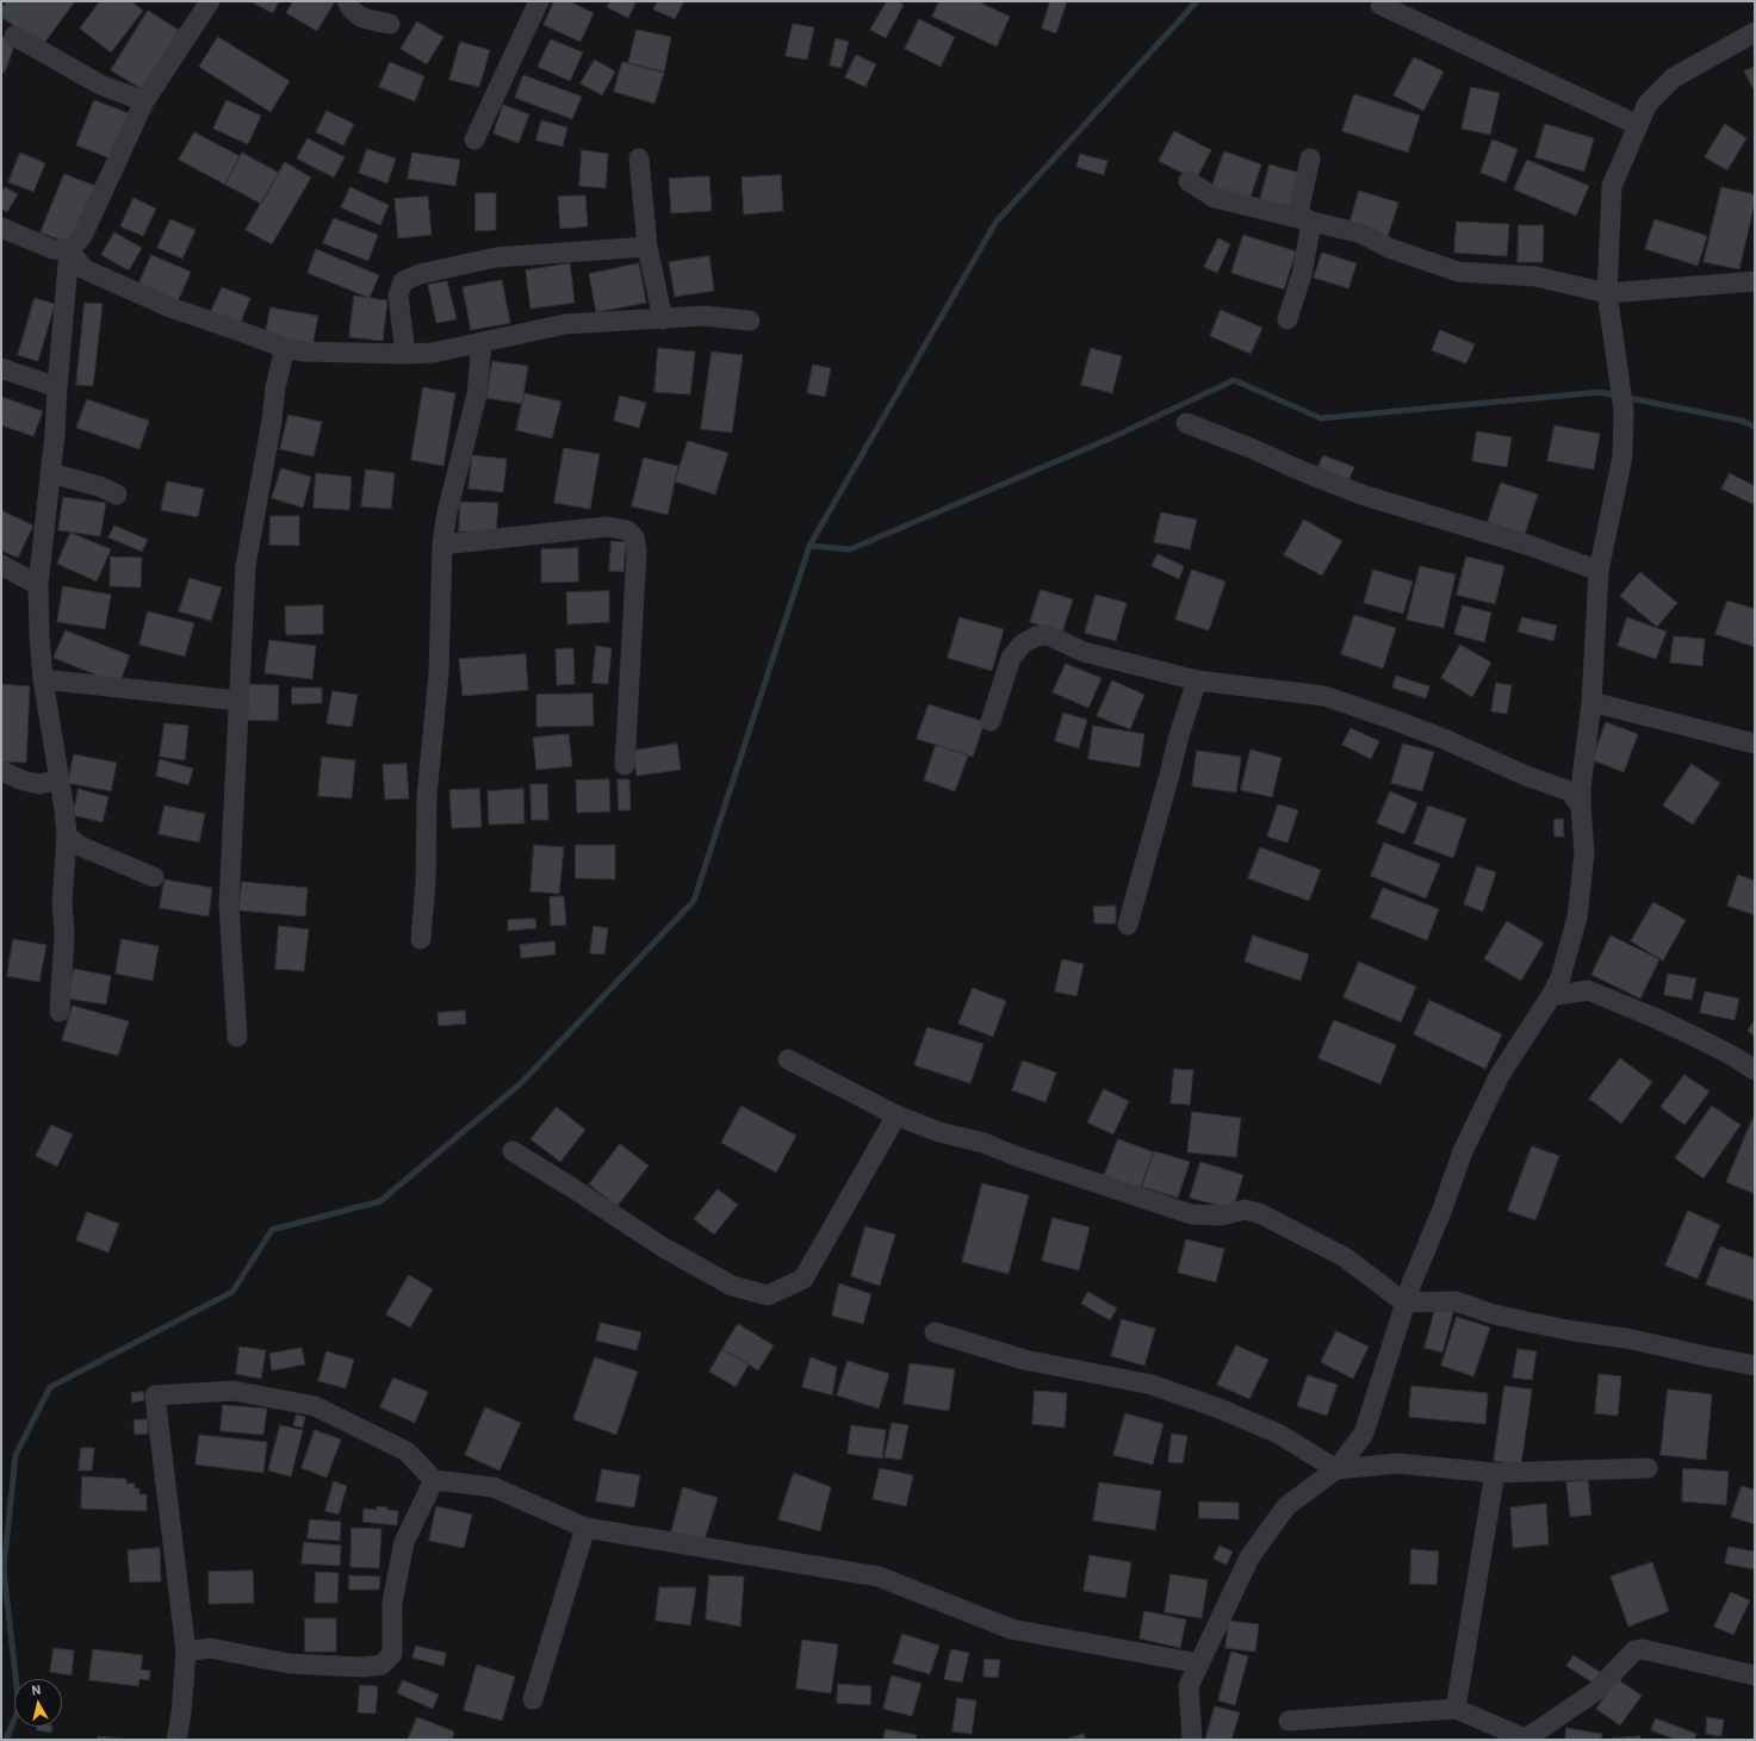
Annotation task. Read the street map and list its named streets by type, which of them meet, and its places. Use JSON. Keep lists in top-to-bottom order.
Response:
{
  "north": "top"
}
